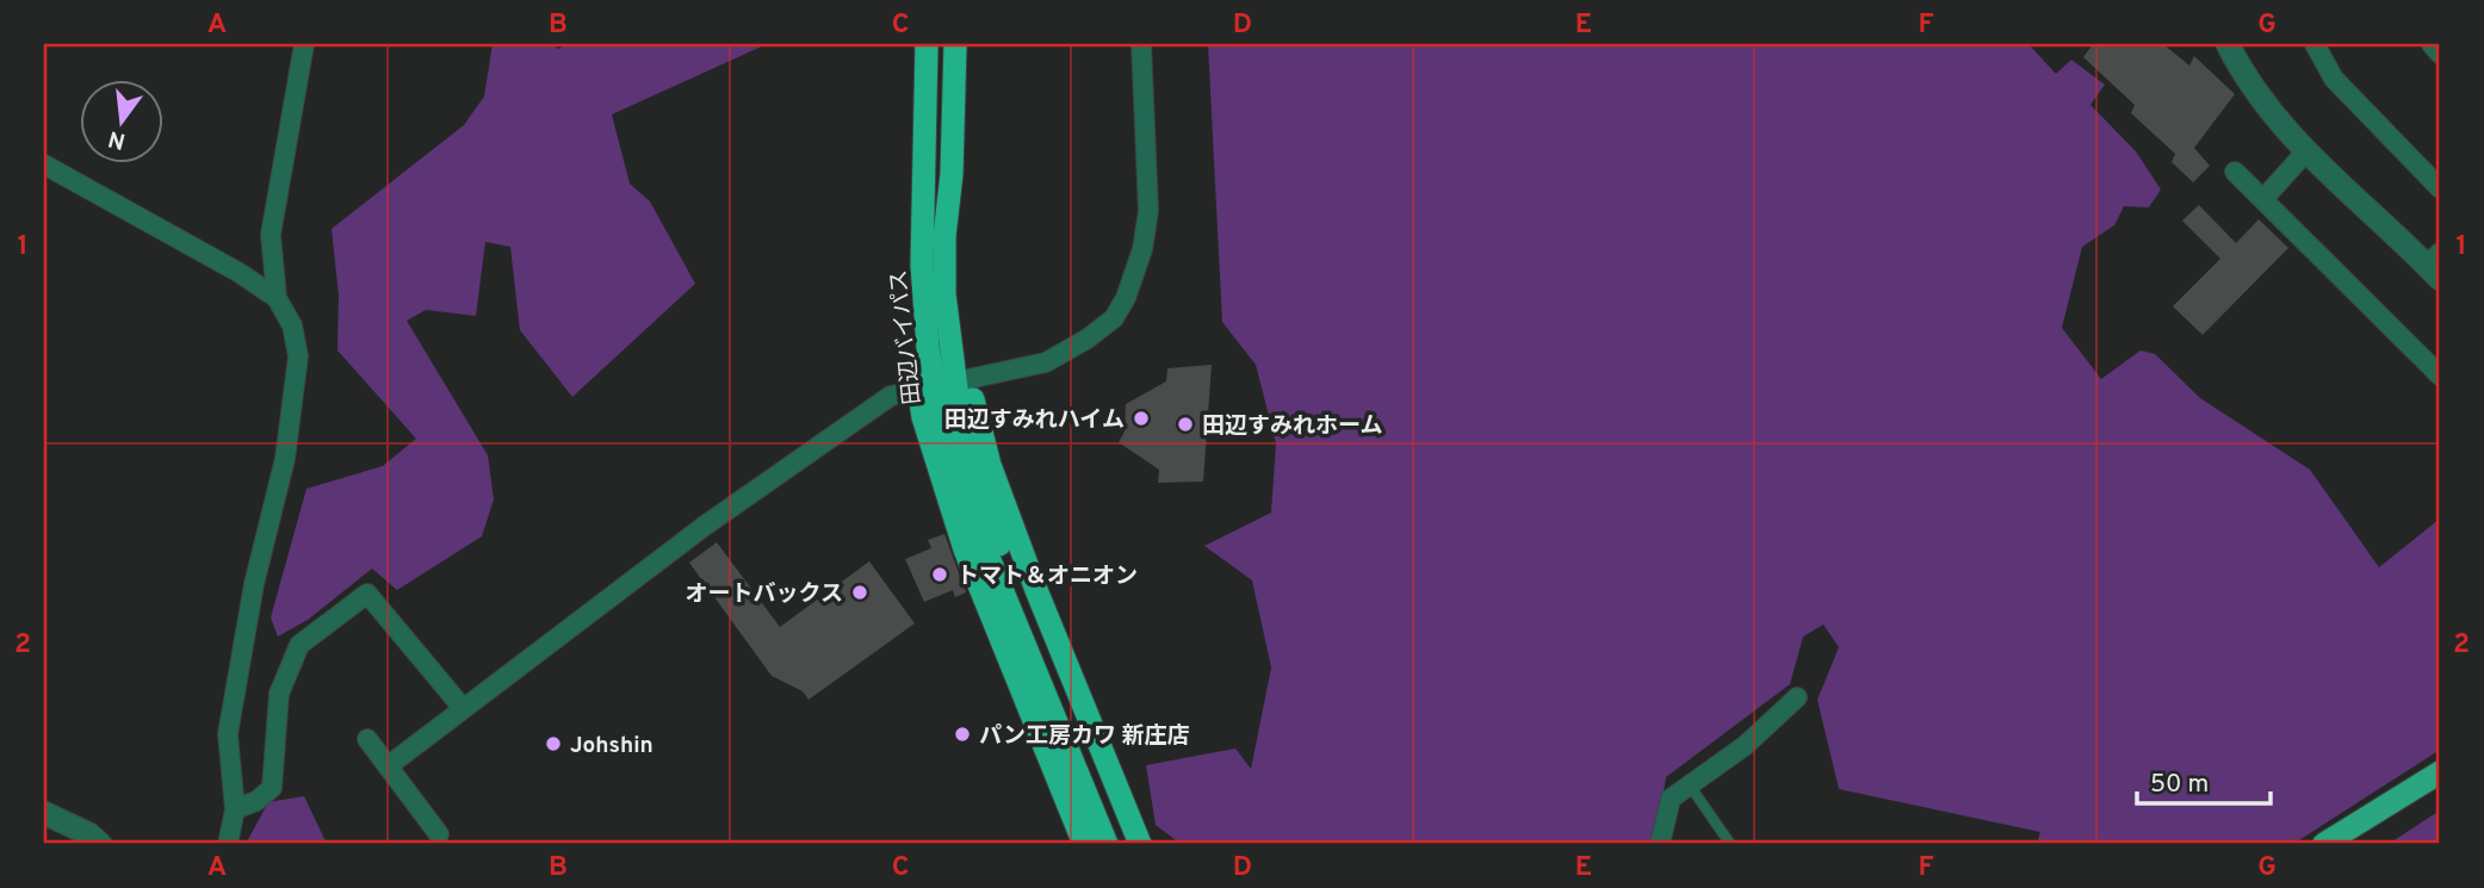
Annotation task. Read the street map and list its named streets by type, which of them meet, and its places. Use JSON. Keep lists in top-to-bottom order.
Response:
{
  "streets": {
    "highway": ["田辺バイパス"]
  },
  "places": [
    "田辺すみれハイム",
    "田辺すみれホーム",
    "トマト＆オニオン",
    "オートバックス",
    "パン工房カワ 新庄店",
    "Johshin"
  ],
  "scale_bar": "50 m",
  "north": "bottom",
  "grid": {
    "columns": [
      "A",
      "B",
      "C",
      "D",
      "E",
      "F",
      "G"
    ],
    "rows": ["1", "2"]
  }
}
